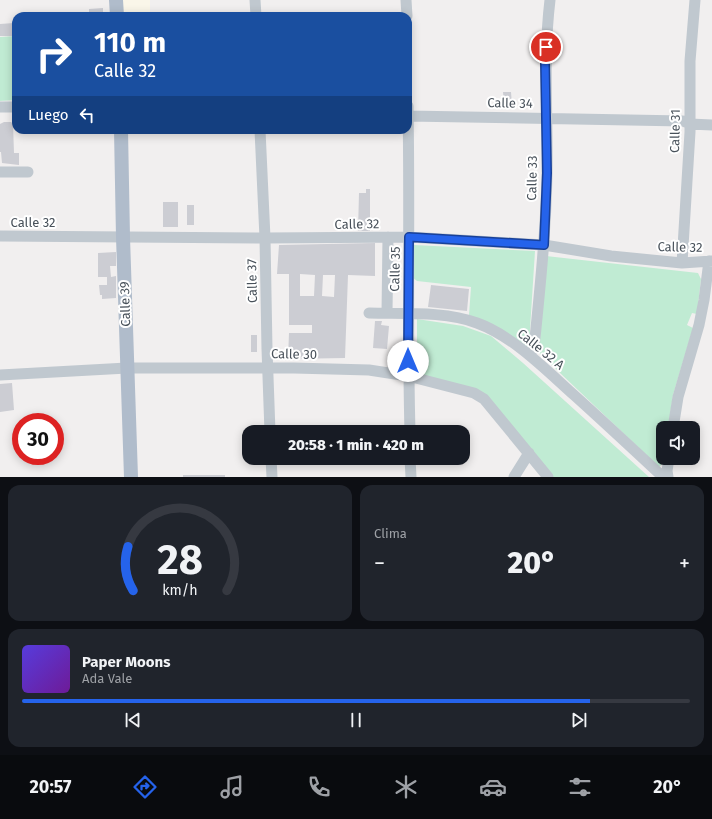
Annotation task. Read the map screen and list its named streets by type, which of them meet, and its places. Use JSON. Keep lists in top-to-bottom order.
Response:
{
  "streets": {
    "main road": ["Calle 39"],
    "street": [
      "Calle 34",
      "Calle 31",
      "Calle 33",
      "Calle 32",
      "Calle 35",
      "Calle 37",
      "Calle 32 A",
      "Calle 30"
    ]
  },
  "crossings": [
    ["Calle 34", "Calle 31"],
    ["Calle 34", "Calle 33"],
    ["Calle 31", "Calle 32"],
    ["Calle 33", "Calle 32"],
    ["Calle 33", "Calle 32 A"],
    ["Calle 32", "Calle 35"],
    ["Calle 32", "Calle 37"],
    ["Calle 32", "Calle 39"],
    ["Calle 35", "Calle 32 A"],
    ["Calle 35", "Calle 30"],
    ["Calle 37", "Calle 30"],
    ["Calle 39", "Calle 30"]
  ],
  "page": {
    "turn": ["110 m", "Calle 32"],
    "then": "Luego",
    "limit": "30",
    "trip": "20:58 · 1 min · 420 m",
    "tile": "Clima",
    "heat": ["−", "20°", "+"],
    "song": ["Paper Moons", "Ada Vale"],
    "tabs": ["20:57", "20°"],
    "gauge": ["28", "km/h"]
  }
}
